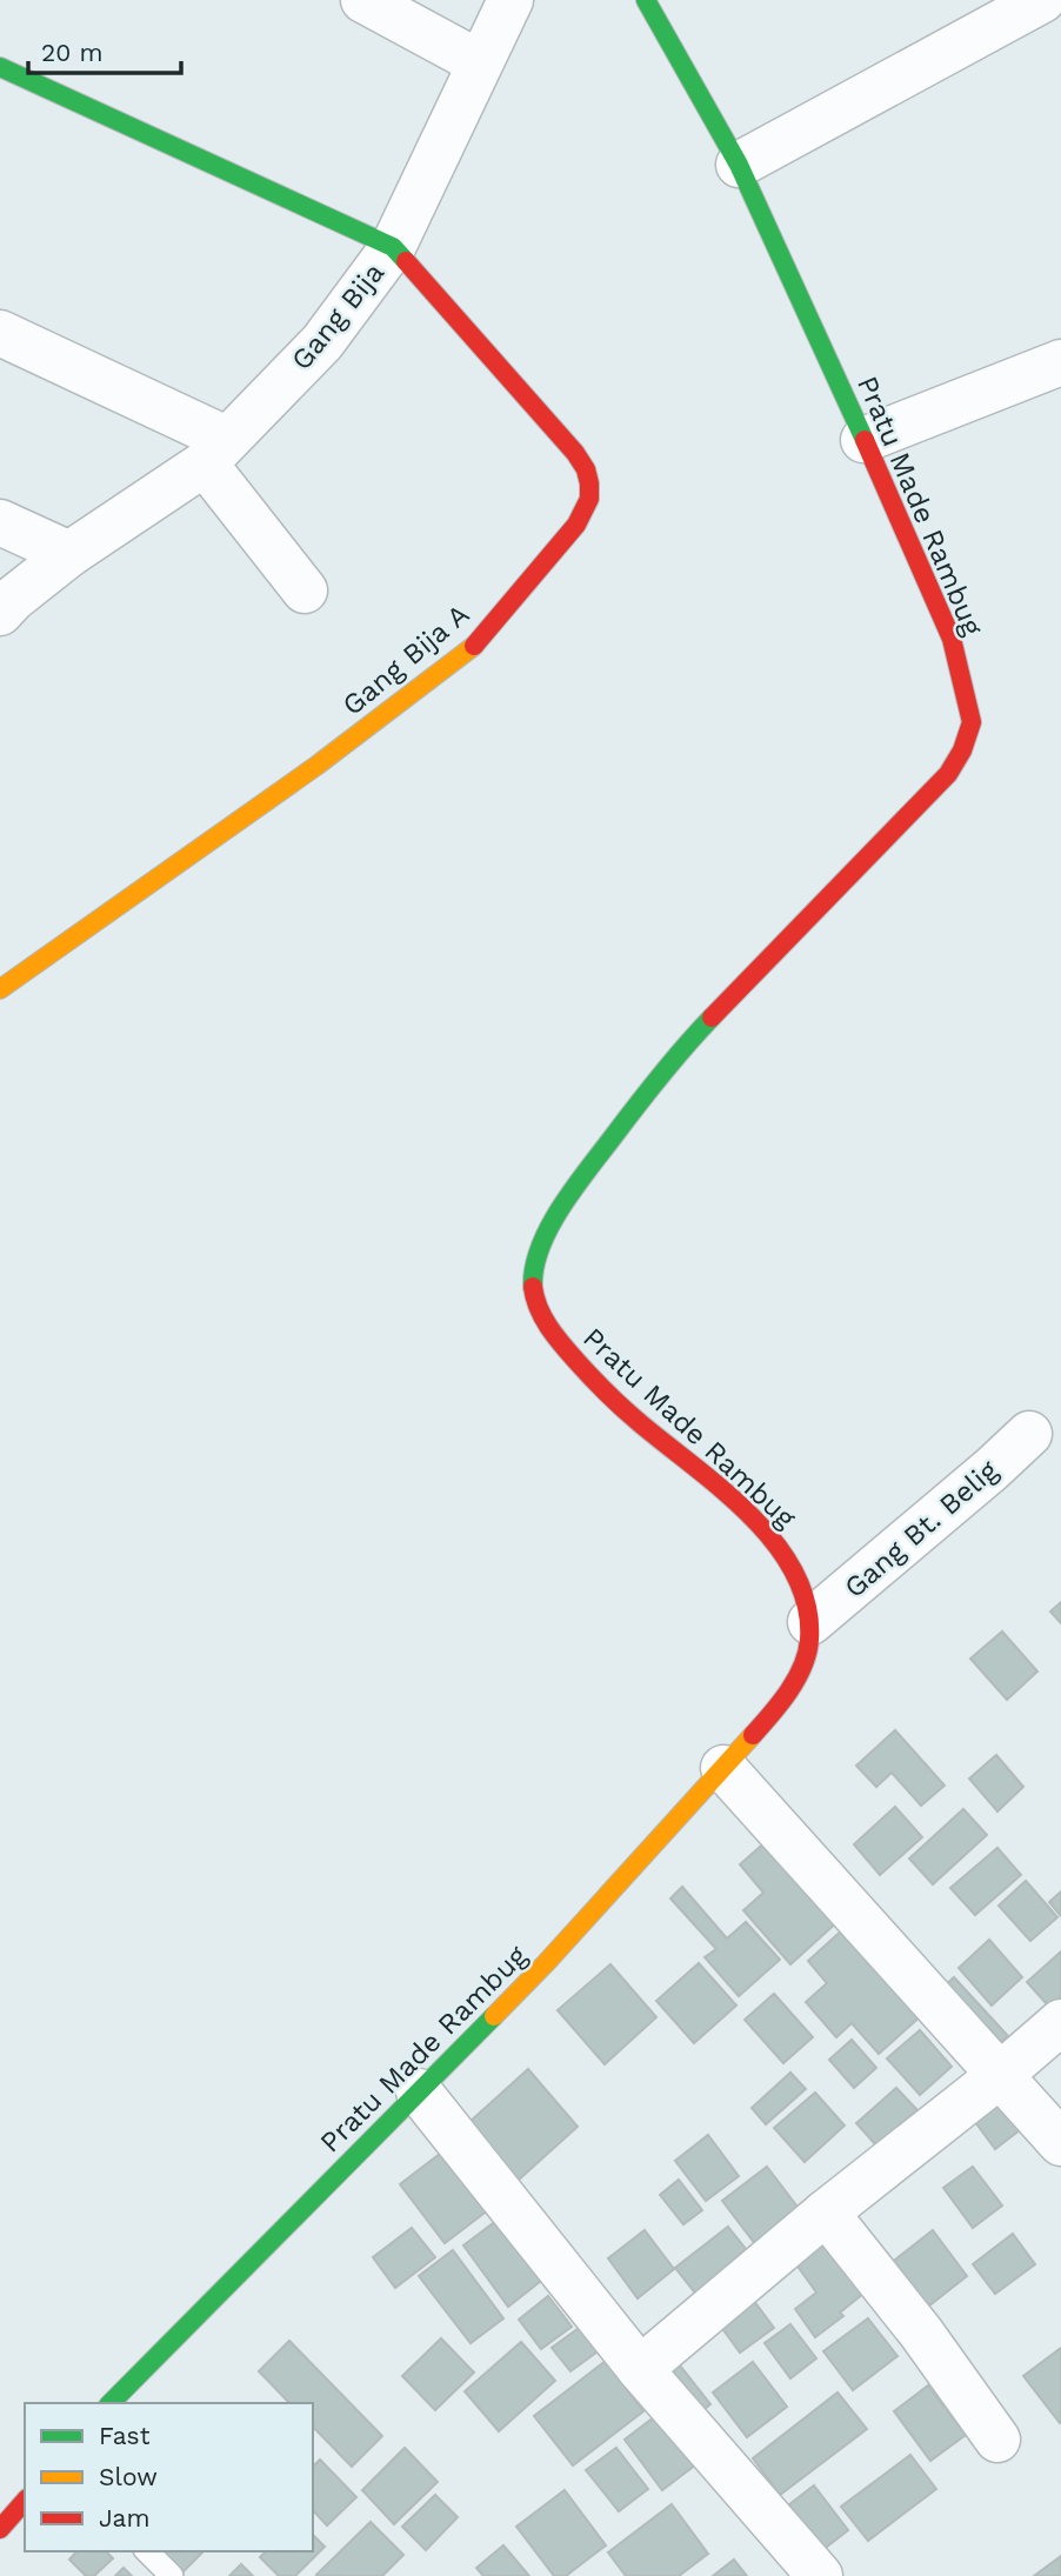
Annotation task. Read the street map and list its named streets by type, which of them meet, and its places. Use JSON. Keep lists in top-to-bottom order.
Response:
{
  "streets": {
    "street": [
      "Gang Bija",
      "Pratu Made Rambug",
      "Gang Bija A",
      "Gang Bt. Belig"
    ]
  },
  "crossings": [
    ["Gang Bija", "Gang Bija A"],
    ["Pratu Made Rambug", "Gang Bt. Belig"]
  ],
  "legend": ["Fast", "Slow", "Jam"],
  "scale_bar": "20 m"
}
